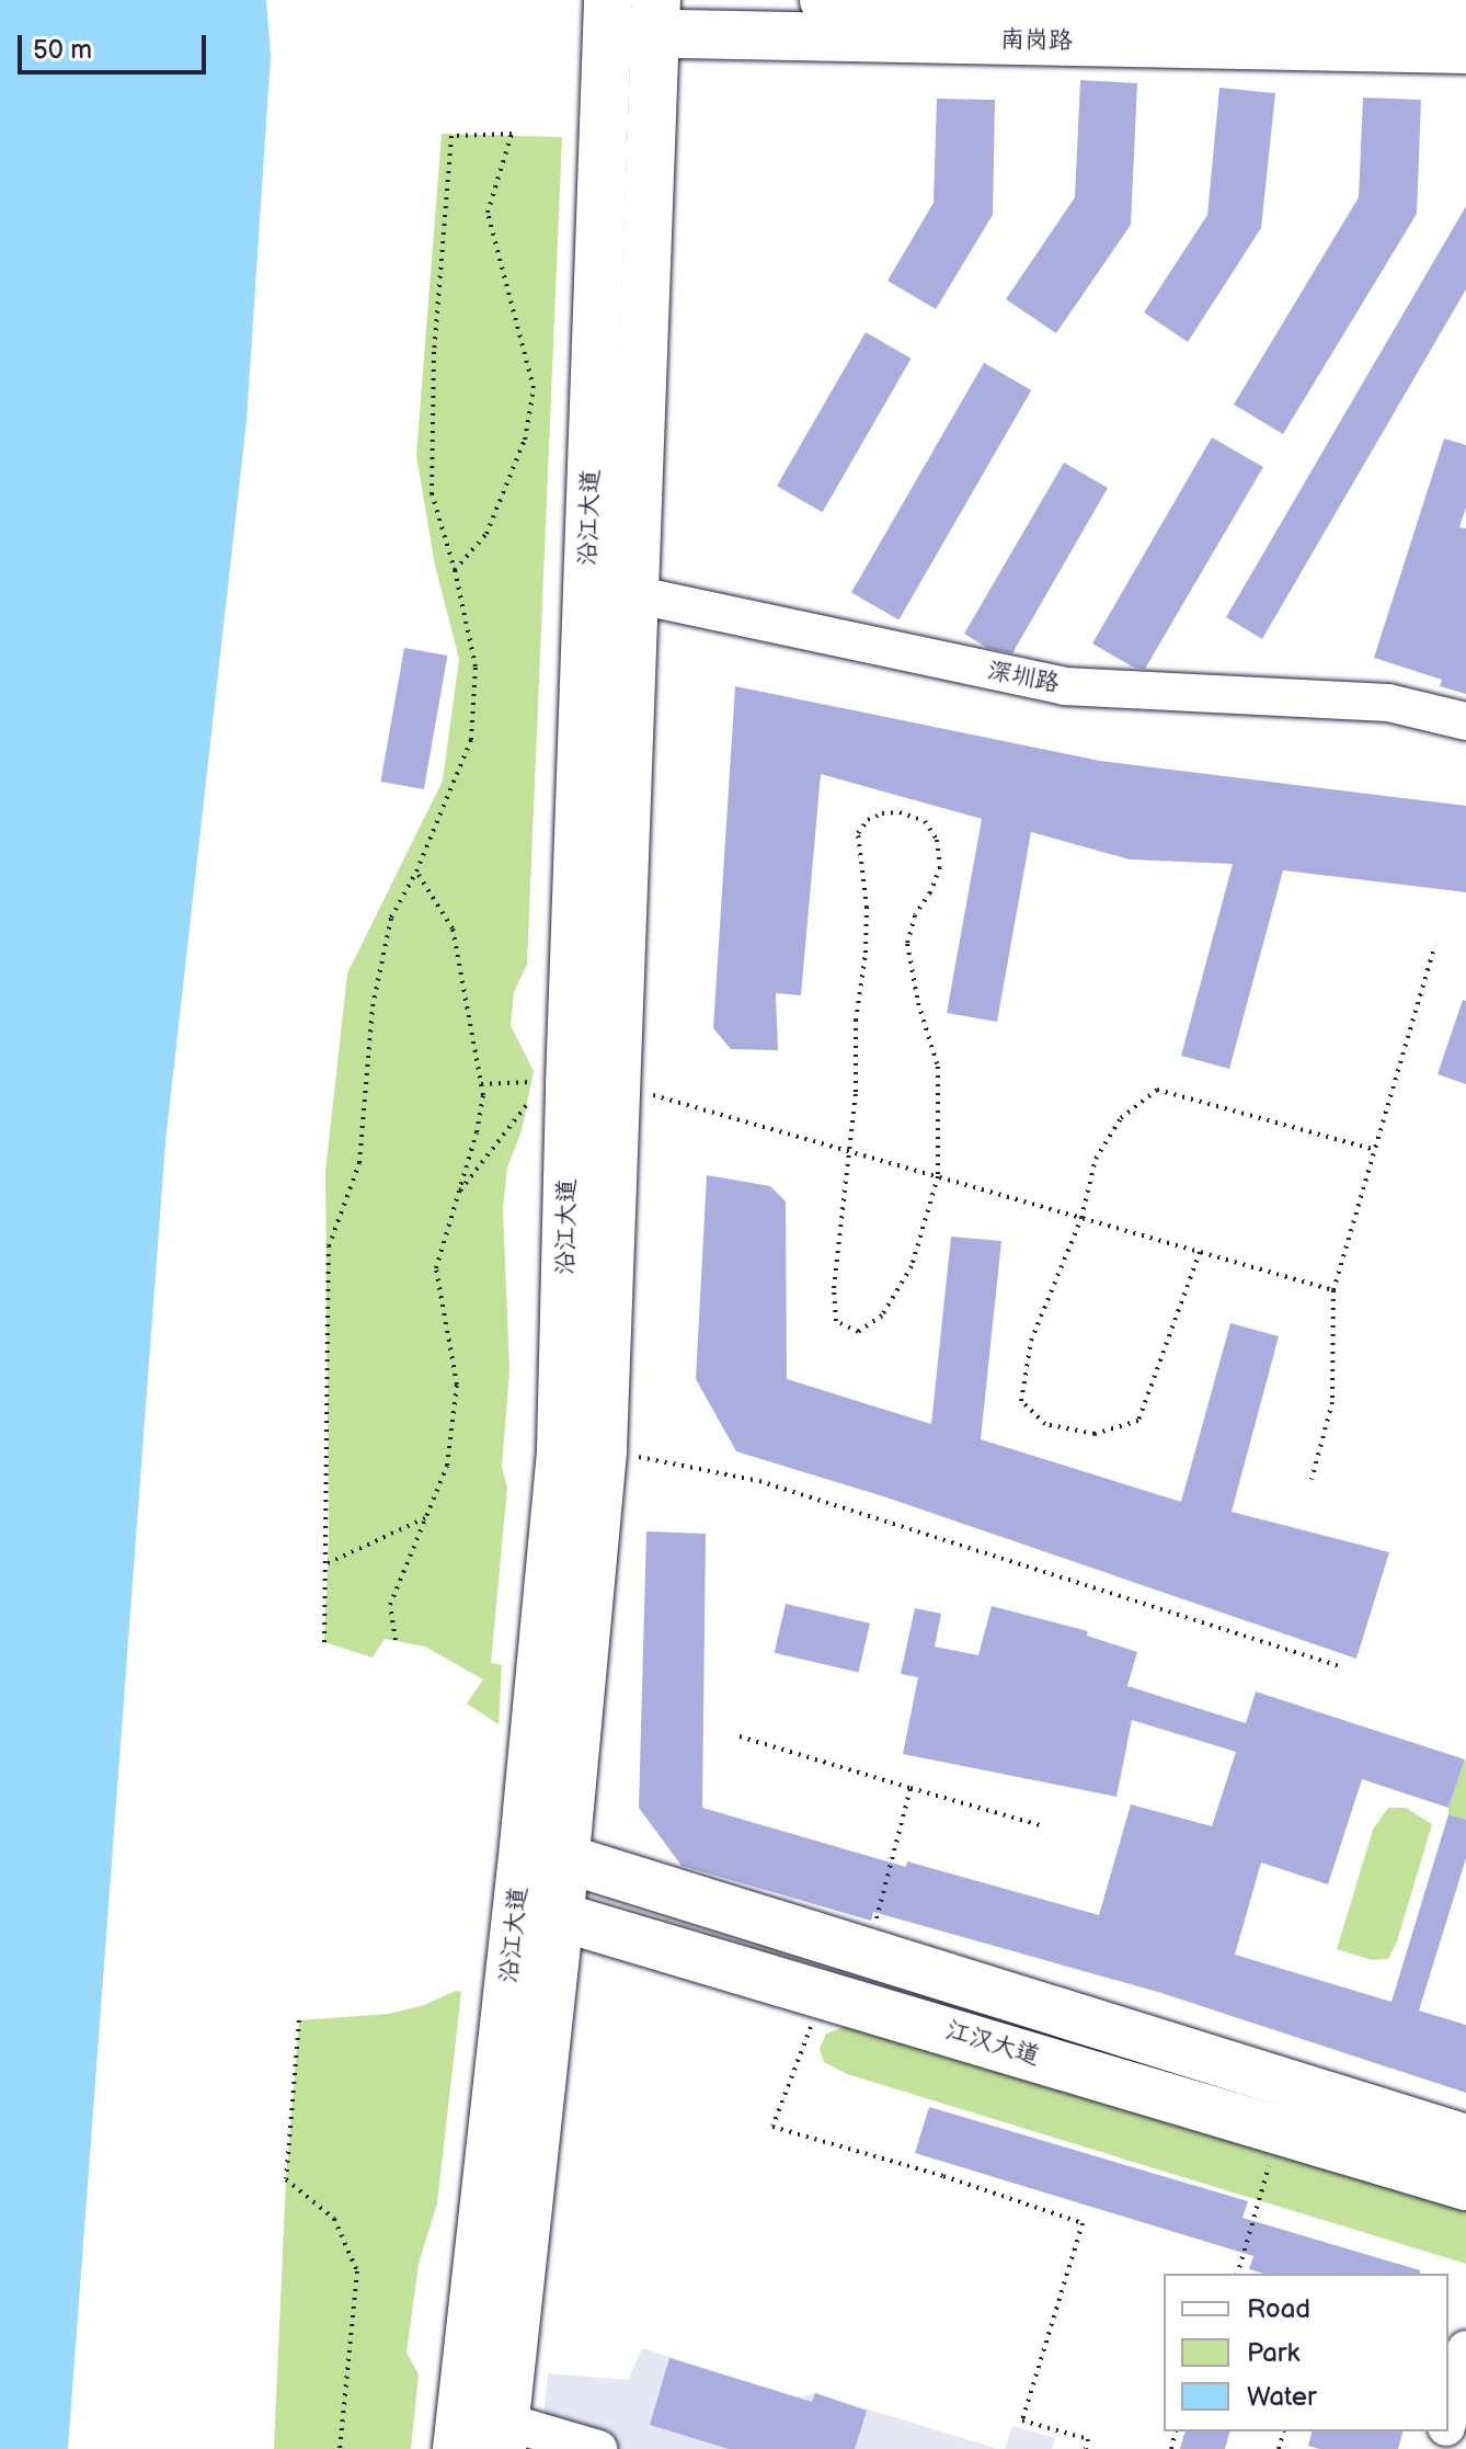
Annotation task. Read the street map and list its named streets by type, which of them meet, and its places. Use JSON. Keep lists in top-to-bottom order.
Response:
{
  "streets": {
    "main road": ["南岗路", "沿江大道", "江汉大道"],
    "street": ["深圳路"]
  },
  "crossings": [
    ["南岗路", "沿江大道"],
    ["沿江大道", "深圳路"],
    ["沿江大道", "江汉大道"]
  ],
  "legend": ["Road", "Park", "Water"],
  "scale_bar": "50 m"
}
